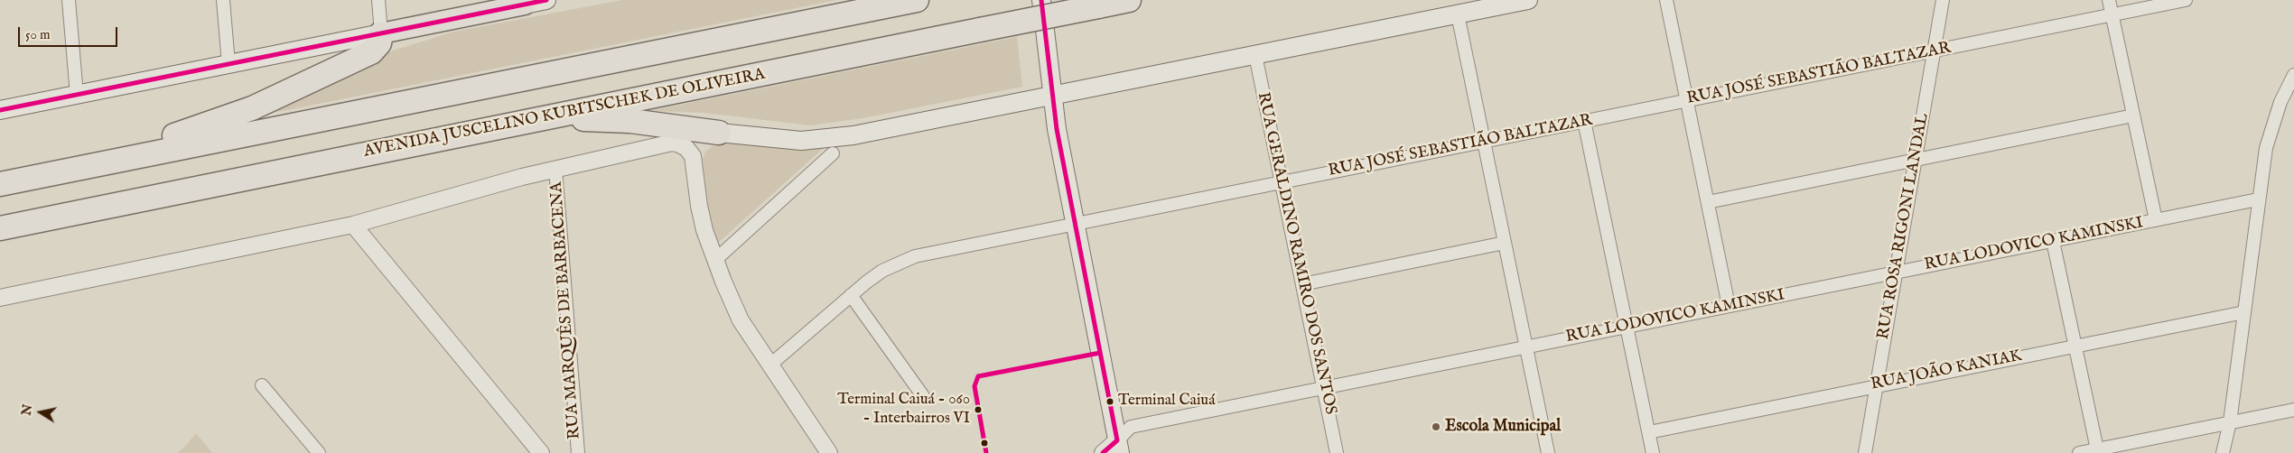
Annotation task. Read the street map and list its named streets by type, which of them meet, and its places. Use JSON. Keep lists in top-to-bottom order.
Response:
{
  "streets": {
    "highway": ["AVENIDA JUSCELINO KUBITSCHEK DE OLIVEIRA"],
    "street": [
      "RUA JOSÉ SEBASTIÃO BALTAZAR",
      "RUA ROSA RIGONI LANDAL",
      "RUA LODOVICO KAMINSKI",
      "RUA GERALDINO RAMIRO DOS SANTOS",
      "RUA MARQUÊS DE BARBACENA",
      "RUA JOÃO KANIAK"
    ]
  },
  "crossings": [
    ["RUA JOSÉ SEBASTIÃO BALTAZAR", "RUA ROSA RIGONI LANDAL"],
    ["RUA JOSÉ SEBASTIÃO BALTAZAR", "RUA GERALDINO RAMIRO DOS SANTOS"],
    ["RUA ROSA RIGONI LANDAL", "RUA LODOVICO KAMINSKI"],
    ["RUA ROSA RIGONI LANDAL", "RUA JOÃO KANIAK"],
    ["RUA LODOVICO KAMINSKI", "RUA GERALDINO RAMIRO DOS SANTOS"]
  ],
  "places": ["Terminal Caiuá", "Terminal Caiuá - 060 - Interbairros VI", "Escola Municipal"],
  "scale_bar": "50 m",
  "north": "left"
}
